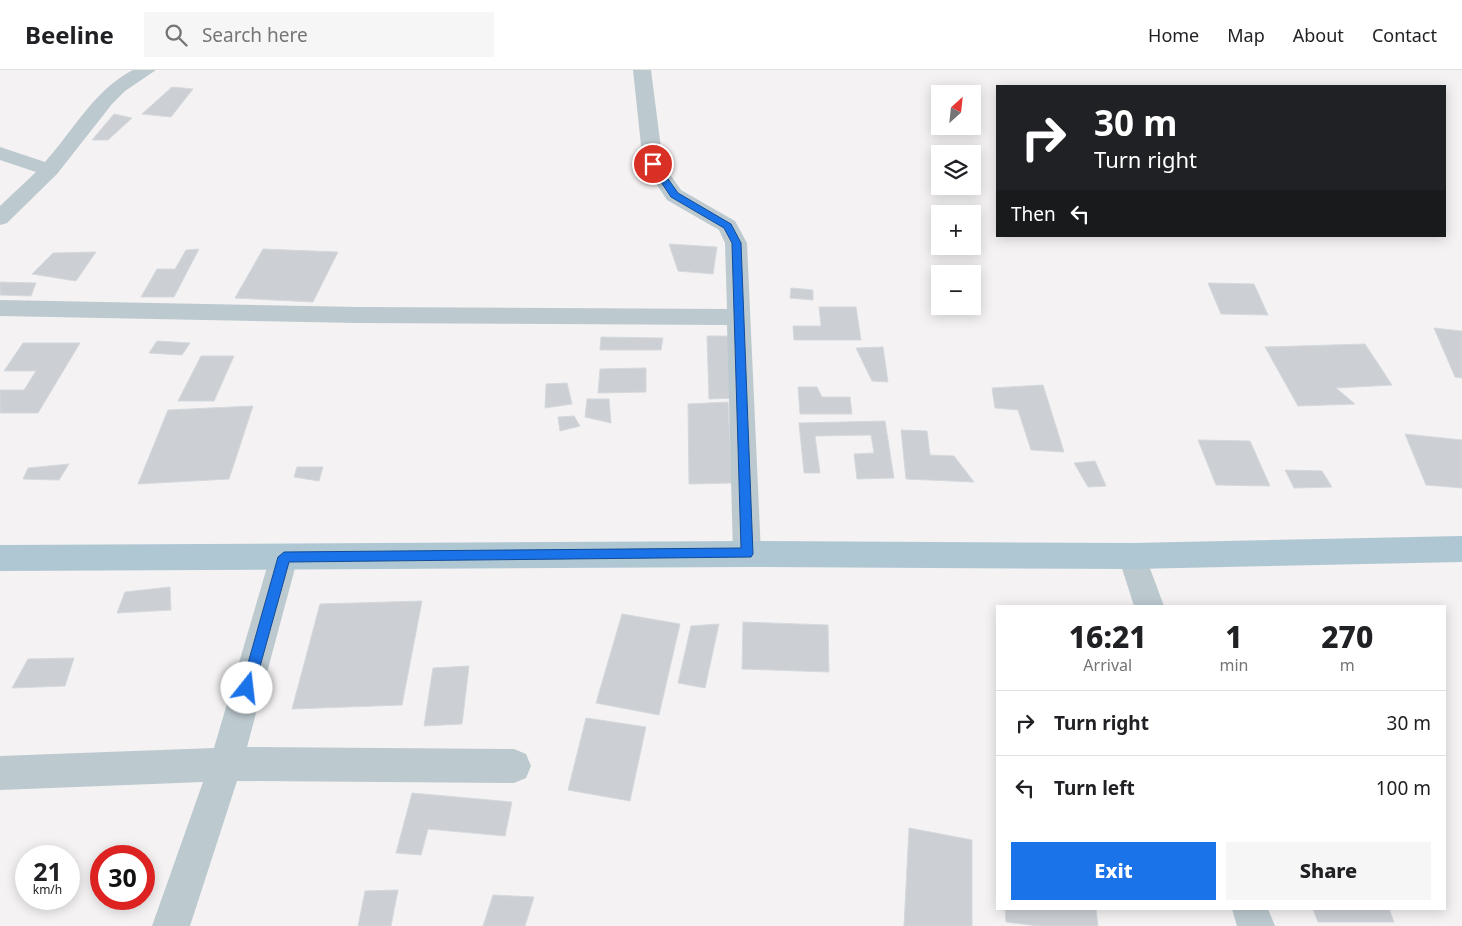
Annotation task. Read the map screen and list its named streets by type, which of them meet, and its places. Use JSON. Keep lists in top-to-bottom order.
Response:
{
  "north": "top right",
  "page": {
    "header": "Beeline",
    "search": "Search here",
    "nav": [
      "Home",
      "Map",
      "About",
      "Contact"
    ],
    "map_buttons": ["+", "−"],
    "turn": ["30 m", "Turn right"],
    "then": "Then",
    "eta": [
      "16:21",
      "Arrival",
      "1",
      "min",
      "270",
      "m"
    ],
    "list": [
      {
        "name": "Turn right",
        "value": "30 m"
      },
      {
        "name": "Turn left",
        "value": "100 m"
      }
    ],
    "buttons": ["Exit", "Share"],
    "speed": "21 km/h",
    "limit": "30"
  }
}
